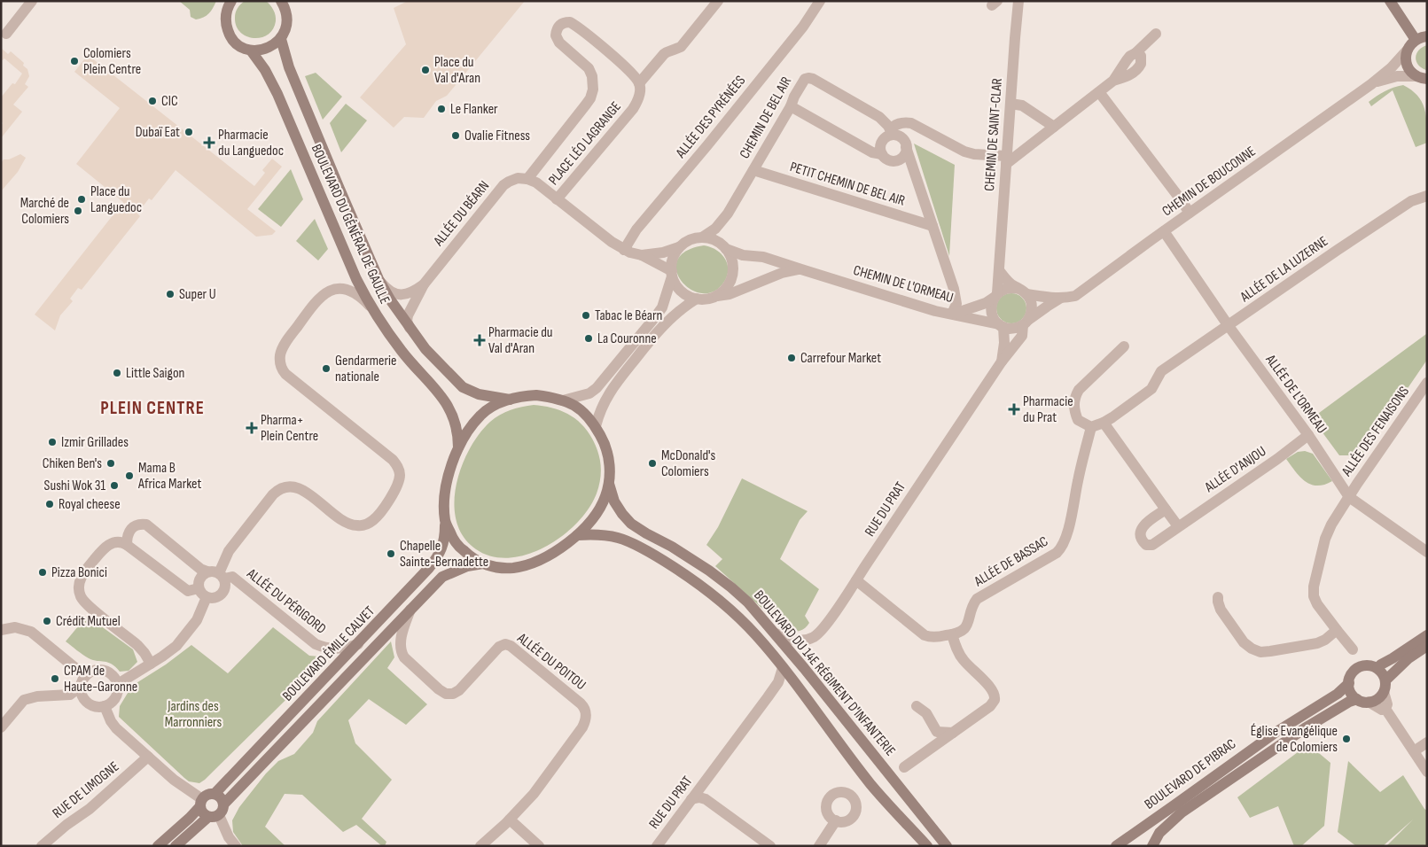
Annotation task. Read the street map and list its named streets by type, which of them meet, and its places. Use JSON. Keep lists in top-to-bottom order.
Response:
{
  "streets": {
    "street": [
      "ALLÉE DES PYRÉNÉES",
      "CHEMIN DE BEL AIR",
      "CHEMIN DE SAINT-CLAR",
      "PLACE LÉO LAGRANGE",
      "CHEMIN DE BOUCONNE",
      "PETIT CHEMIN DE BEL AIR",
      "ALLÉE DU BÉARN",
      "BOULEVARD DU GÉNÉRAL DE GAULLE",
      "ALLÉE DE LA LUZERNE",
      "CHEMIN DE L'ORMEAU",
      "ALLÉE DE L'ORMEAU",
      "ALLÉE DES FENAISONS",
      "ALLÉE D'ANJOU",
      "RUE DU PRAT",
      "ALLÉE DE BASSAC",
      "ALLÉE DU PÉRIGORD",
      "BOULEVARD ÉMILE CALVET",
      "ALLÉE DU POITOU",
      "BOULEVARD DU 14E RÉGIMENT D'INFANTERIE",
      "BOULEVARD DE PIBRAC",
      "RUE DE LIMOGNE"
    ]
  },
  "crossings": [
    ["CHEMIN DE BEL AIR", "PETIT CHEMIN DE BEL AIR"],
    ["CHEMIN DE BEL AIR", "CHEMIN DE L'ORMEAU"],
    ["CHEMIN DE SAINT-CLAR", "CHEMIN DE BOUCONNE"],
    ["CHEMIN DE SAINT-CLAR", "CHEMIN DE L'ORMEAU"],
    ["CHEMIN DE SAINT-CLAR", "RUE DU PRAT"],
    ["PLACE LÉO LAGRANGE", "ALLÉE DU BÉARN"],
    ["CHEMIN DE BOUCONNE", "CHEMIN DE L'ORMEAU"],
    ["CHEMIN DE BOUCONNE", "ALLÉE DE L'ORMEAU"],
    ["CHEMIN DE BOUCONNE", "RUE DU PRAT"],
    ["ALLÉE DU BÉARN", "BOULEVARD DU GÉNÉRAL DE GAULLE"],
    ["BOULEVARD DU GÉNÉRAL DE GAULLE", "BOULEVARD ÉMILE CALVET"],
    ["ALLÉE DE LA LUZERNE", "ALLÉE DE L'ORMEAU"],
    ["CHEMIN DE L'ORMEAU", "RUE DU PRAT"],
    ["ALLÉE DE L'ORMEAU", "ALLÉE DES FENAISONS"],
    ["ALLÉE DE L'ORMEAU", "ALLÉE D'ANJOU"],
    ["RUE DU PRAT", "BOULEVARD DU 14E RÉGIMENT D'INFANTERIE"],
    ["ALLÉE DU PÉRIGORD", "BOULEVARD ÉMILE CALVET"],
    ["BOULEVARD ÉMILE CALVET", "ALLÉE DU POITOU"]
  ],
  "districts": ["PLEIN CENTRE"],
  "parks": ["Jardins des Marronniers"],
  "places": {
    "other": [
      "Colomiers Plein Centre",
      "Place du Val d'Aran",
      "CIC",
      "Le Flanker",
      "Dubaï Eat",
      "Ovalie Fitness",
      "Place du Languedoc",
      "Marché de Colomiers",
      "Super U",
      "Tabac le Béarn",
      "La Couronne",
      "Carrefour Market",
      "Gendarmerie nationale",
      "Little Saigon",
      "Izmir Grillades",
      "Chiken Ben's",
      "McDonald's Colomiers",
      "Mama B Africa Market",
      "Sushi Wok 31",
      "Royal cheese",
      "Chapelle Sainte-Bernadette",
      "Pizza Bonici",
      "Crédit Mutuel",
      "CPAM de Haute-Garonne",
      "Église Evangélique de Colomiers"
    ],
    "health": [
      "Pharmacie du Languedoc",
      "Pharmacie du Val d'Aran",
      "Pharmacie du Prat",
      "Pharma+ Plein Centre"
    ]
  }
}
